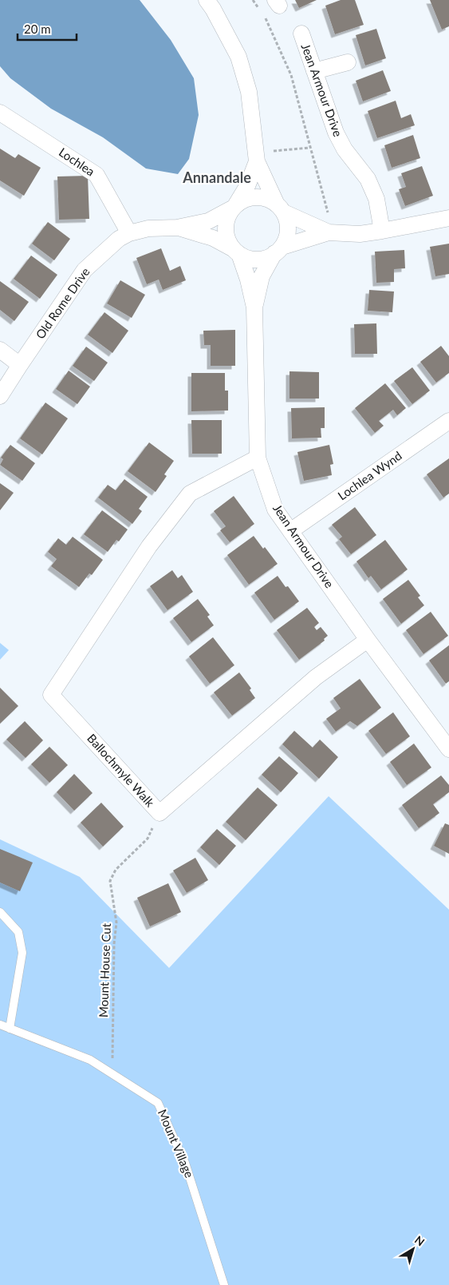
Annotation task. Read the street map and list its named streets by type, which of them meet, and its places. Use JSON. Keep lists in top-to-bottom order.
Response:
{
  "streets": {
    "street": [
      "Jean Armour Drive",
      "Lochlea",
      "Old Rome Drive",
      "Lochlea Wynd",
      "Ballochmyle Walk"
    ],
    "lane": ["Mount Village"],
    "path": ["Mount House Cut"]
  },
  "crossings": [
    ["Jean Armour Drive", "Old Rome Drive"],
    ["Jean Armour Drive", "Lochlea Wynd"],
    ["Jean Armour Drive", "Ballochmyle Walk"],
    ["Lochlea", "Old Rome Drive"],
    ["Ballochmyle Walk", "Mount House Cut"],
    ["Mount House Cut", "Mount Village"]
  ],
  "districts": ["Annandale"],
  "scale_bar": "20 m",
  "north": "top right"
}
